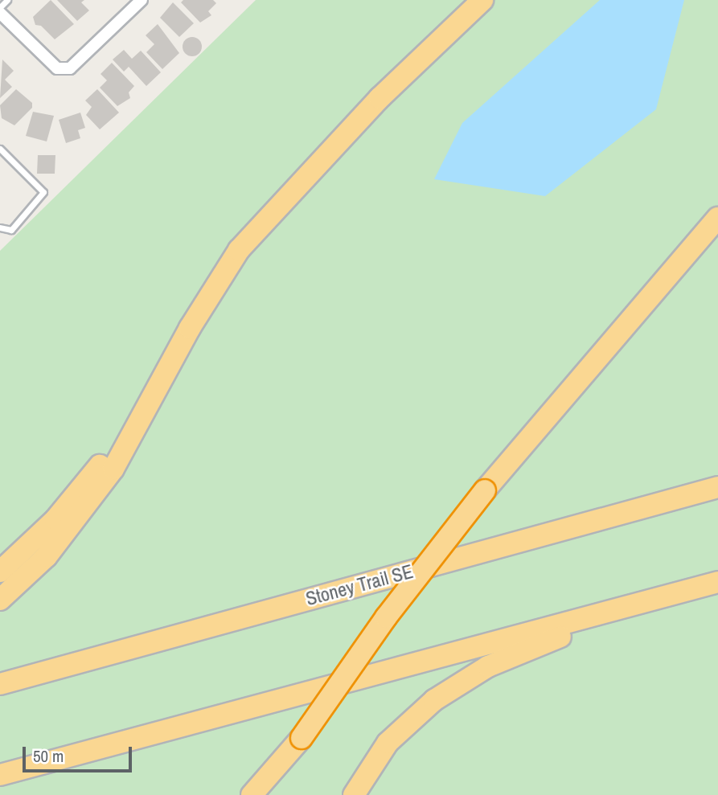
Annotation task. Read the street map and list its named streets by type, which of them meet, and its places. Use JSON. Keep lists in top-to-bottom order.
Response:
{
  "streets": {
    "highway": ["Stoney Trail SE"]
  },
  "scale_bar": "50 m"
}
